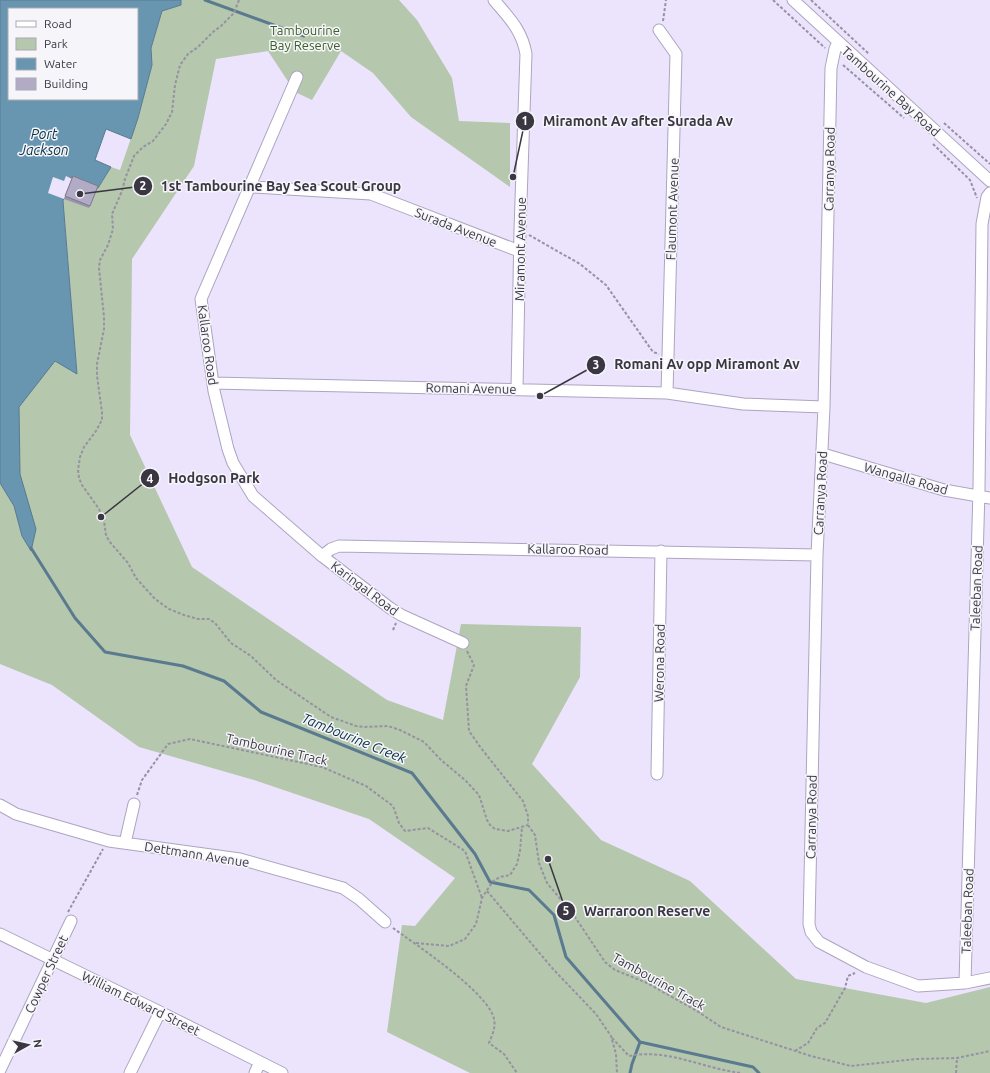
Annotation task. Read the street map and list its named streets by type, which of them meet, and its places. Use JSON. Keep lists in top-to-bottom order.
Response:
{
  "streets": {
    "street": [
      "Tambourine Bay Road",
      "Carranya Road",
      "Flaumont Avenue",
      "Surada Avenue",
      "Miramont Avenue",
      "Kallaroo Road",
      "Romani Avenue",
      "Wangalla Road",
      "Karingal Road",
      "Taleeban Road",
      "Werona Road",
      "Dettmann Avenue",
      "Cowper Street",
      "William Edward Street"
    ],
    "path": ["Tambourine Track"]
  },
  "crossings": [
    ["Tambourine Bay Road", "Carranya Road"],
    ["Carranya Road", "Kallaroo Road"],
    ["Carranya Road", "Romani Avenue"],
    ["Carranya Road", "Wangalla Road"],
    ["Flaumont Avenue", "Romani Avenue"],
    ["Surada Avenue", "Miramont Avenue"],
    ["Surada Avenue", "Kallaroo Road"],
    ["Miramont Avenue", "Romani Avenue"],
    ["Kallaroo Road", "Romani Avenue"],
    ["Kallaroo Road", "Karingal Road"],
    ["Kallaroo Road", "Werona Road"],
    ["Wangalla Road", "Taleeban Road"],
    ["Karingal Road", "Tambourine Track"],
    ["Cowper Street", "William Edward Street"]
  ],
  "water": ["Port Jackson", "Tambourine Creek"],
  "parks": ["Tambourine Bay Reserve"],
  "places": [
    "Miramont Av after Surada Av",
    "1st Tambourine Bay Sea Scout Group",
    "Romani Av opp Miramont Av",
    "Hodgson Park",
    "Warraroon Reserve"
  ],
  "legend": [
    "Road",
    "Park",
    "Water",
    "Building"
  ],
  "north": "right"
}
